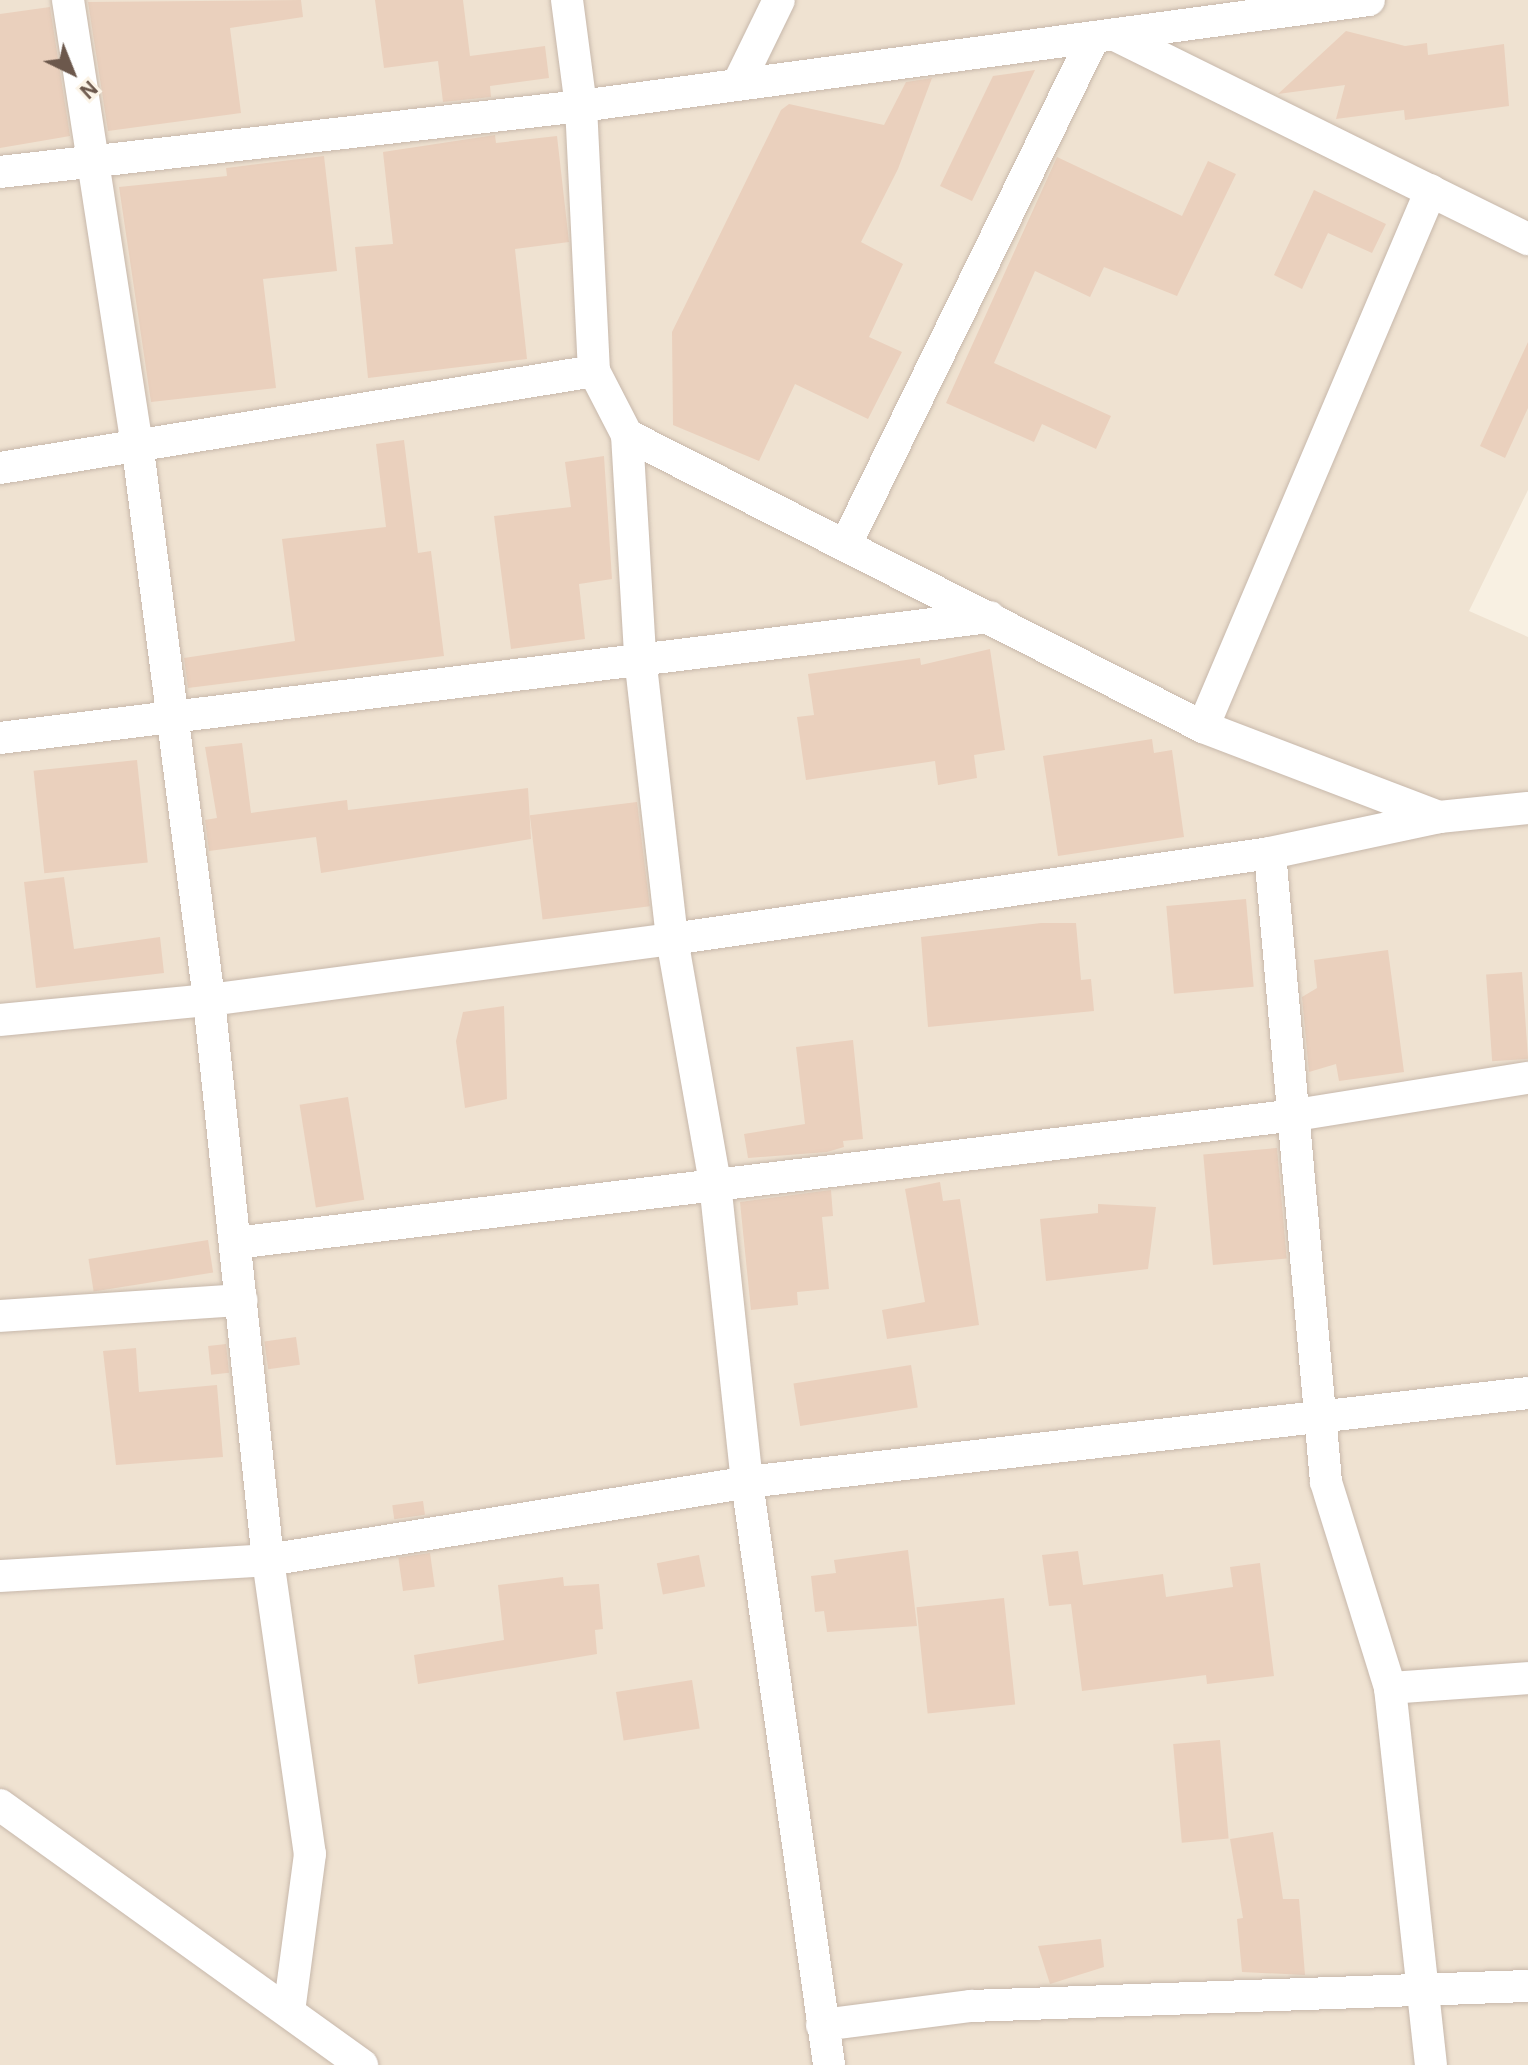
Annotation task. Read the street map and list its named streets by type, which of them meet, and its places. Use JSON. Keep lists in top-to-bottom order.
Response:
{
  "north": "bottom right"
}
